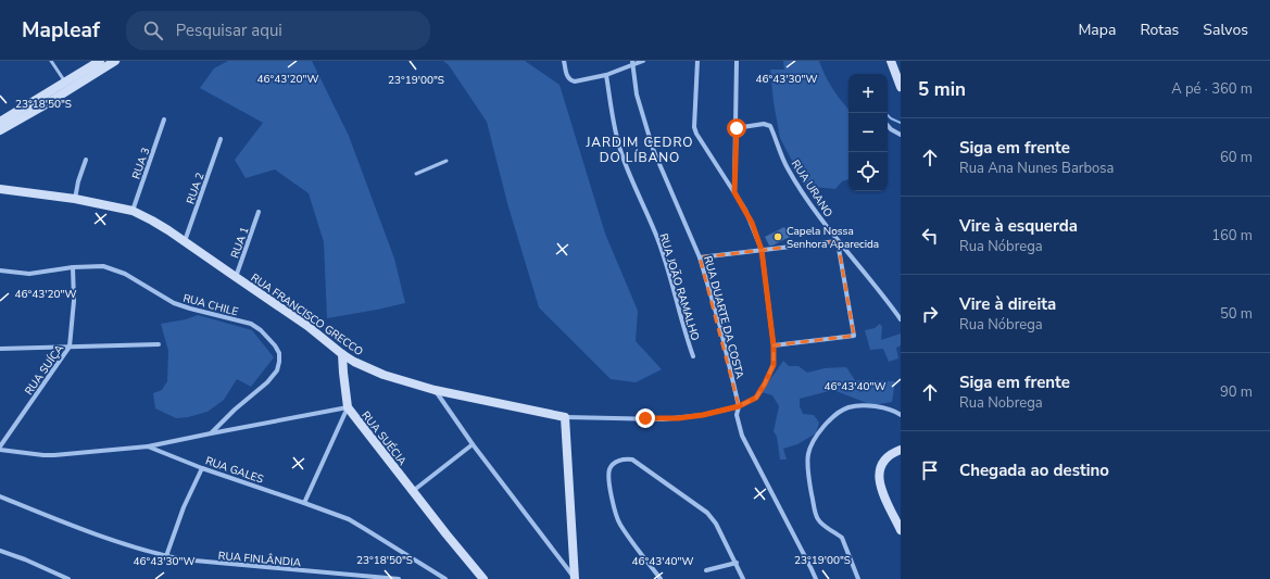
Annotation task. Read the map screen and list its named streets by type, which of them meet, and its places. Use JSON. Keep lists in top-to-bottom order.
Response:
{
  "streets": {
    "street": [
      "RUA 3",
      "RUA 2",
      "RUA URANO",
      "RUA 1",
      "RUA JOÃO RAMALHO",
      "RUA CHILE",
      "RUA FRANCISCO GRECCO",
      "RUA DUARTE DA COSTA",
      "RUA SUÍÇA",
      "RUA SUÉCIA",
      "RUA GALES",
      "RUA FINLÂNDIA"
    ]
  },
  "crossings": [
    ["RUA 3", "RUA FRANCISCO GRECCO"],
    ["RUA 2", "RUA FRANCISCO GRECCO"],
    ["RUA 1", "RUA FRANCISCO GRECCO"],
    ["RUA CHILE", "RUA SUÍÇA"],
    ["RUA CHILE", "RUA SUÉCIA"],
    ["RUA FRANCISCO GRECCO", "RUA DUARTE DA COSTA"],
    ["RUA SUÉCIA", "RUA GALES"]
  ],
  "districts": ["JARDIM CEDRO DO LÍBANO"],
  "places": ["Capela Nossa Senhora Aparecida"],
  "page": {
    "header": "Mapleaf",
    "search": "Pesquisar aqui",
    "nav": ["Mapa", "Rotas", "Salvos"],
    "heading": ["5 min", "A pé · 360 m"],
    "map_buttons": ["+", "−"],
    "list": [
      ["Siga em frente", "Rua Ana Nunes Barbosa", "60 m"],
      ["Vire à esquerda", "Rua Nóbrega", "160 m"],
      ["Vire à direita", "Rua Nóbrega", "50 m"],
      ["Siga em frente", "Rua Nobrega", "90 m"],
      "Chegada ao destino"
    ]
  },
  "coordinates": [
    "46°43'20\"W",
    "46°43'30\"W",
    "23°19'00\"S",
    "23°18'50\"S",
    "46°43'40\"W"
  ]
}
